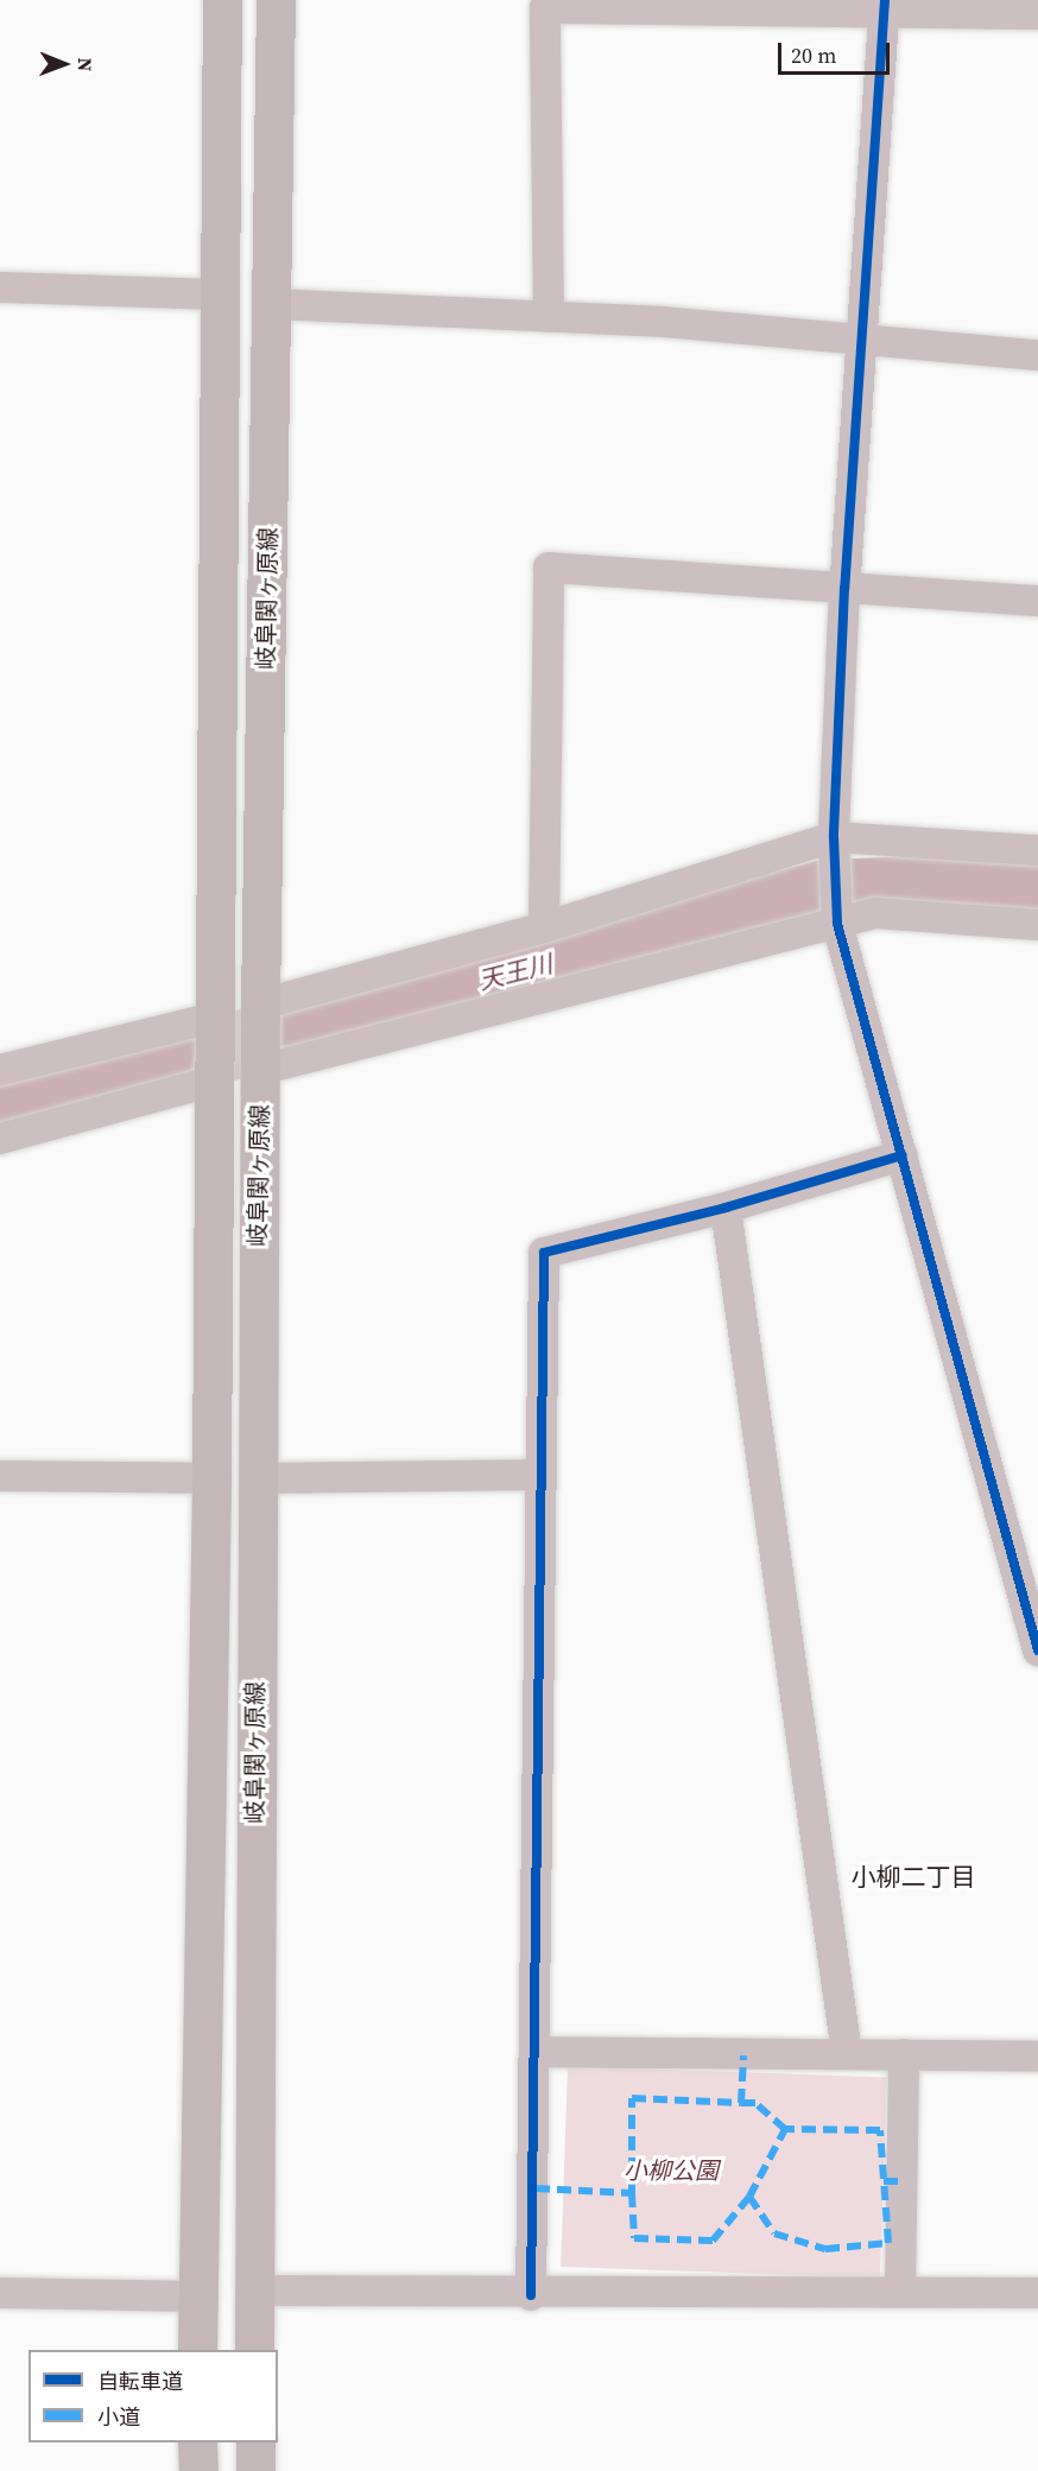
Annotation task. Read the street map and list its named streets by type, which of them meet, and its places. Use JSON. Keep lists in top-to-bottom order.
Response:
{
  "streets": {
    "main road": ["岐阜関ヶ原線"]
  },
  "districts": ["小柳二丁目"],
  "water": ["天王川"],
  "parks": ["小柳公園"],
  "legend": ["自転車道", "小道"],
  "scale_bar": "20 m",
  "north": "right"
}
